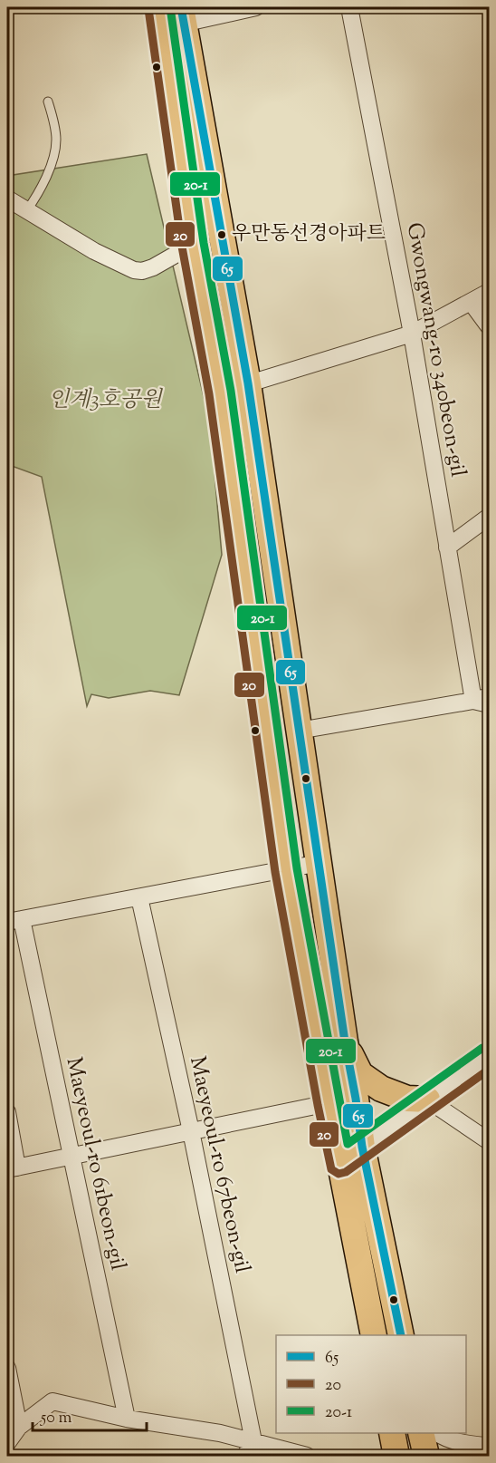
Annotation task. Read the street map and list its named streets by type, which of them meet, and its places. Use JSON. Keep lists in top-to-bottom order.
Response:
{
  "streets": {
    "street": ["Gwongwang-ro 340beon-gil", "Maeyeoul-ro 61beon-gil", "Maeyeoul-ro 67beon-gil"]
  },
  "parks": ["인계3호공원"],
  "places": ["우만동선경아파트"],
  "lines": ["transit line 65", "transit line 20-1", "transit line 20"],
  "legend": ["65", "20", "20-1"],
  "scale_bar": "50 m"
}
